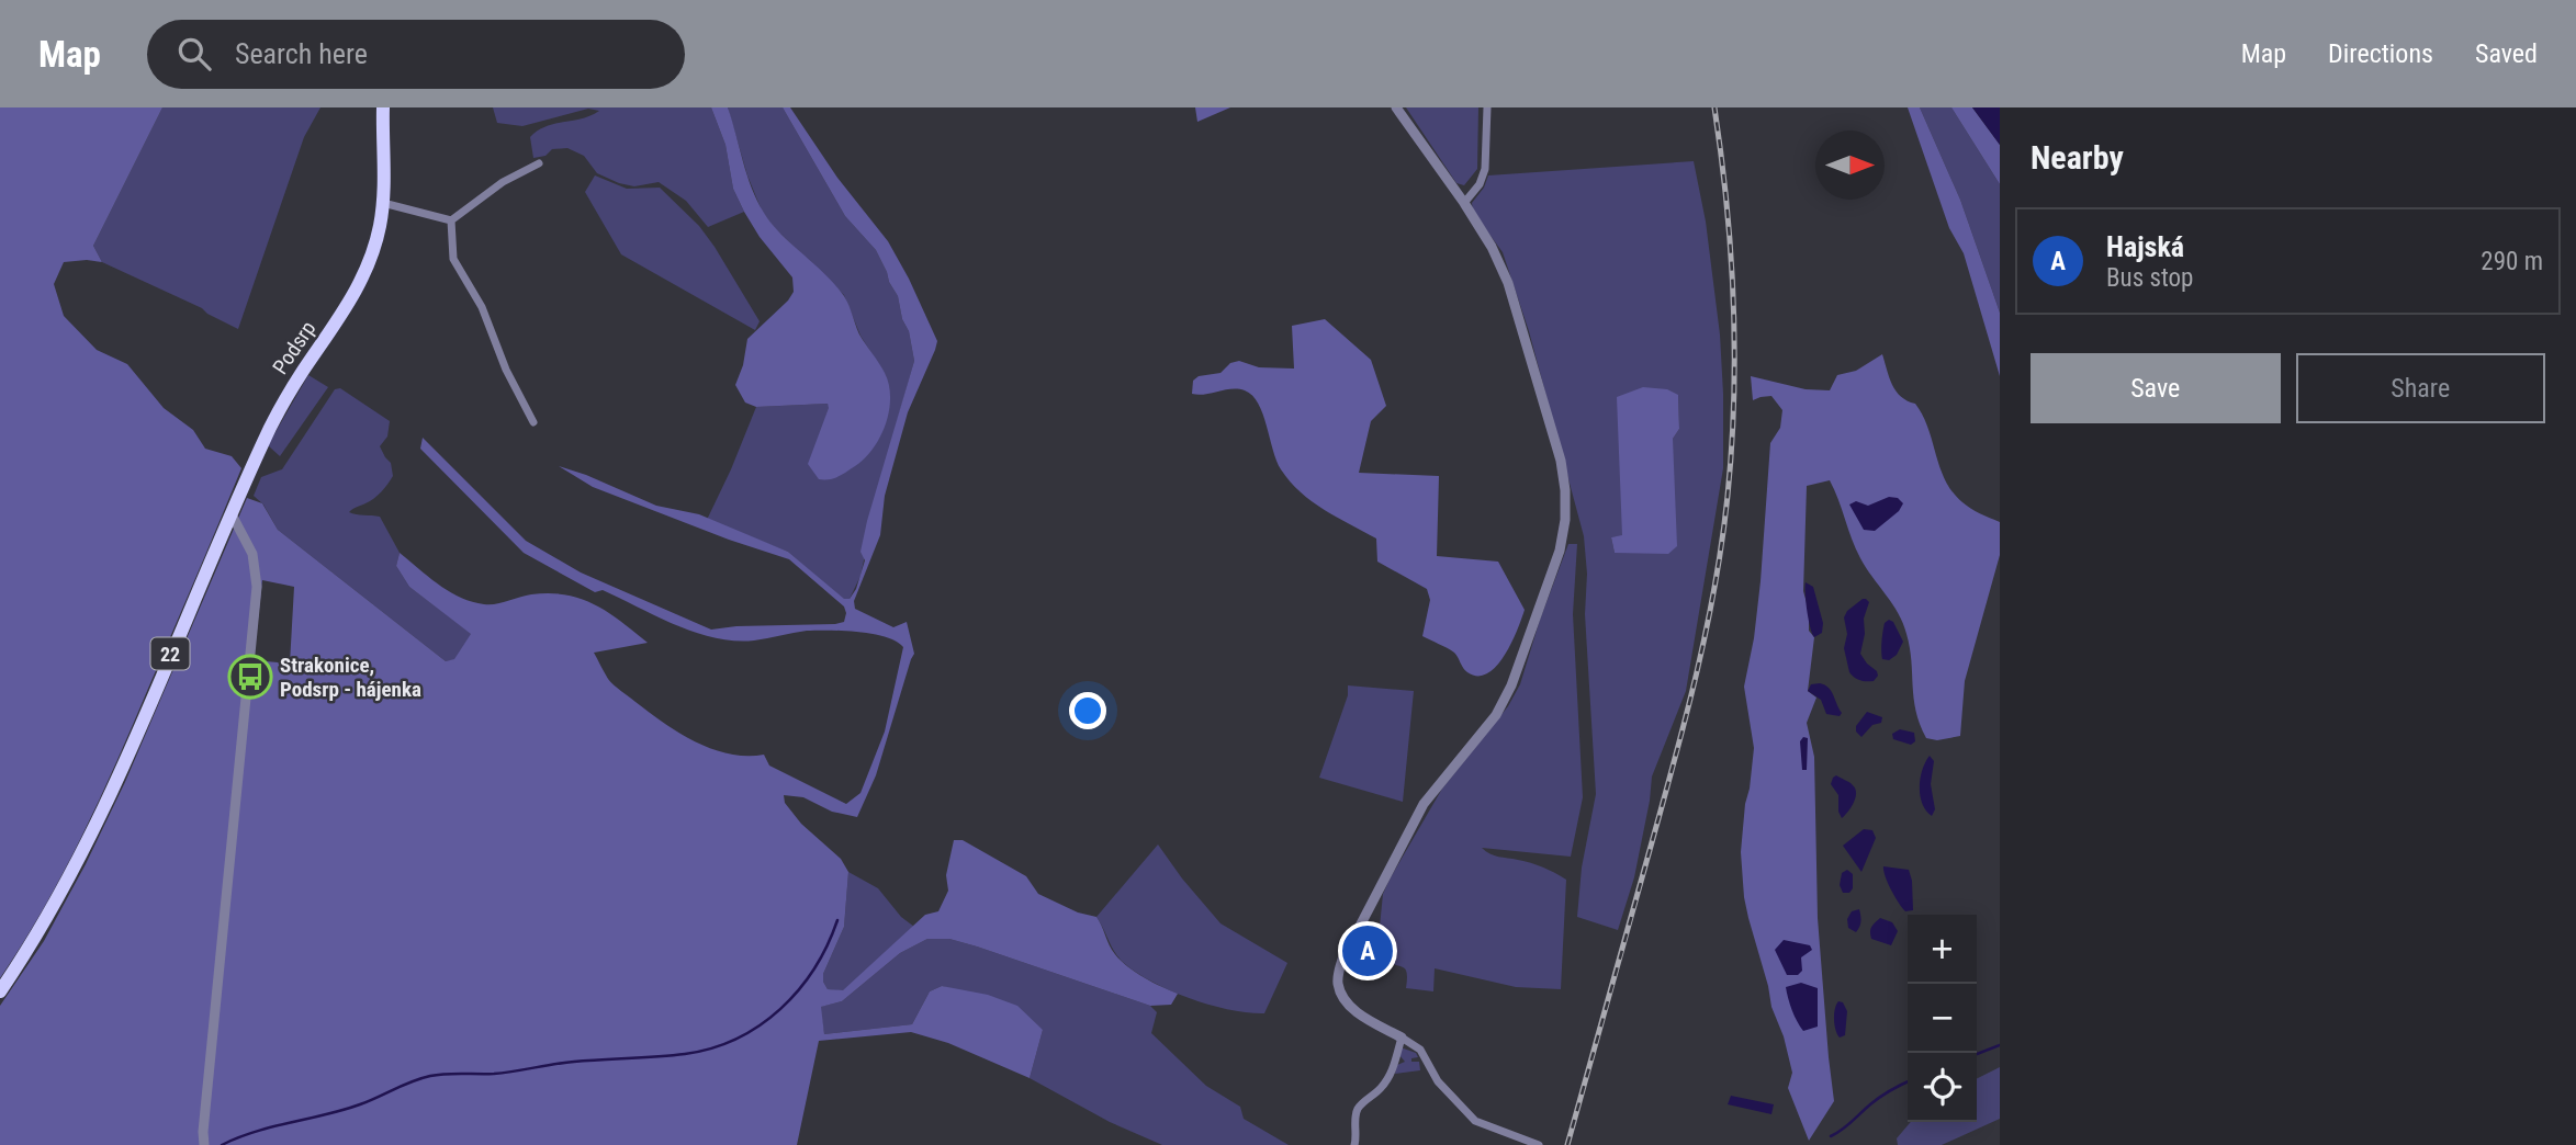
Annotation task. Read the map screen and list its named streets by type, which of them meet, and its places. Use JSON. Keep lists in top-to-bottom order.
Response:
{
  "streets": {
    "main road": ["Podsrp", "22"]
  },
  "crossings": [
    ["Podsrp", "22"]
  ],
  "places": {
    "bus stop": ["Strakonice, Podsrp - hájenka"]
  },
  "north": "right",
  "page": {
    "header": "Map",
    "search": "Search here",
    "nav": ["Map", "Directions", "Saved"],
    "heading": "Nearby",
    "list": [
      {
        "mark": "A",
        "name": "Hajská",
        "note": "Bus stop",
        "value": "290 m"
      }
    ],
    "buttons": ["Save", "Share"],
    "map_buttons": ["+", "−"],
    "pins": "A"
  }
}
